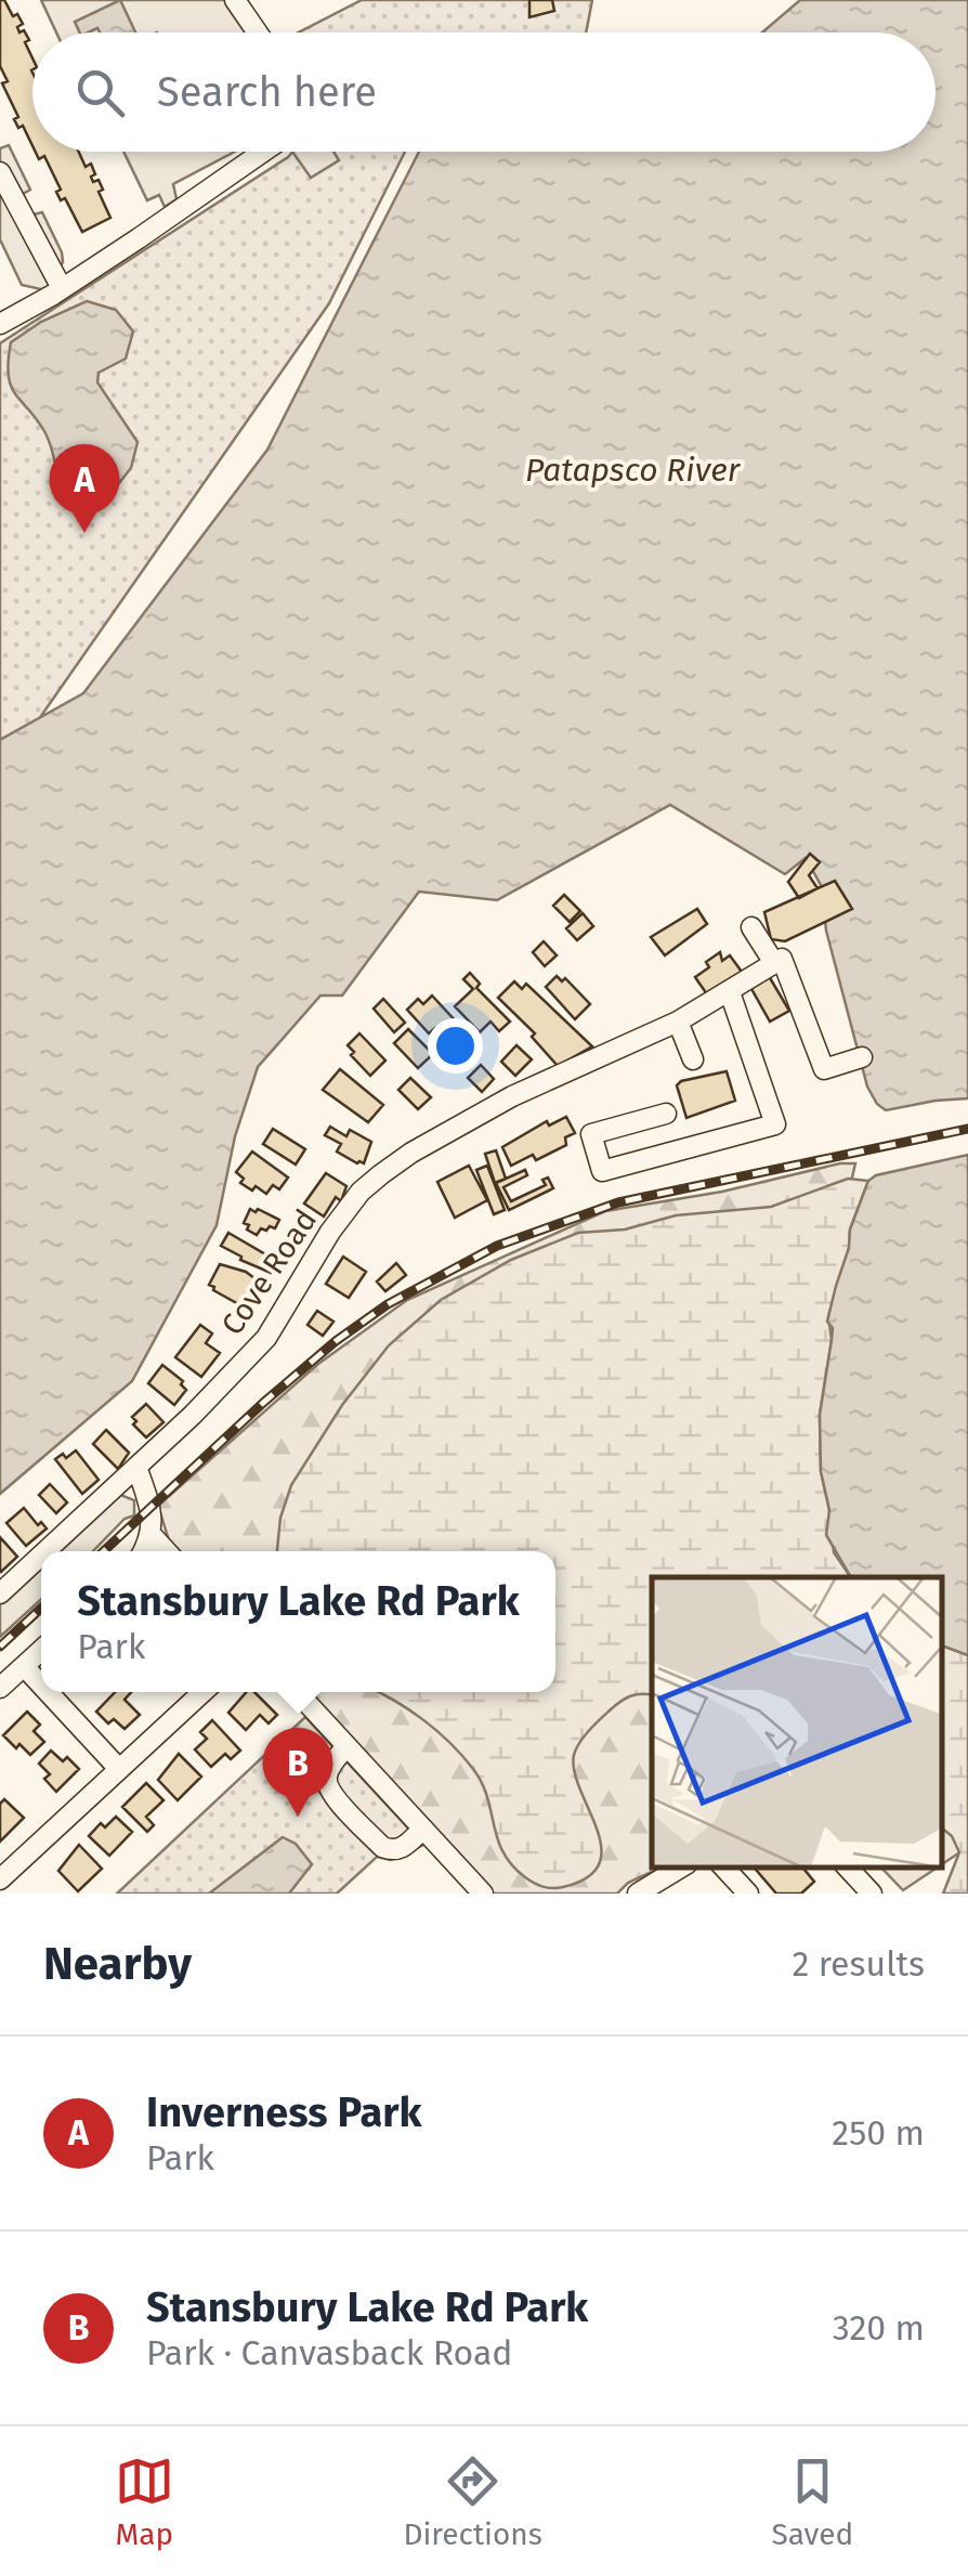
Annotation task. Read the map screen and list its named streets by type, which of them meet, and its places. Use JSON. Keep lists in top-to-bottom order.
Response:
{
  "streets": {
    "street": ["Cove Road"]
  },
  "water": ["Patapsco River"],
  "page": {
    "search": "Search here",
    "pins": ["A", "B"],
    "popup": ["Stansbury Lake Rd Park", "Park"],
    "heading": ["Nearby", "2 results"],
    "list": [
      {
        "mark": "A",
        "name": "Inverness Park",
        "note": "Park",
        "value": "250 m"
      },
      {
        "mark": "B",
        "name": "Stansbury Lake Rd Park",
        "note": "Park · Canvasback Road",
        "value": "320 m"
      }
    ],
    "nav": ["Map", "Directions", "Saved"]
  }
}
